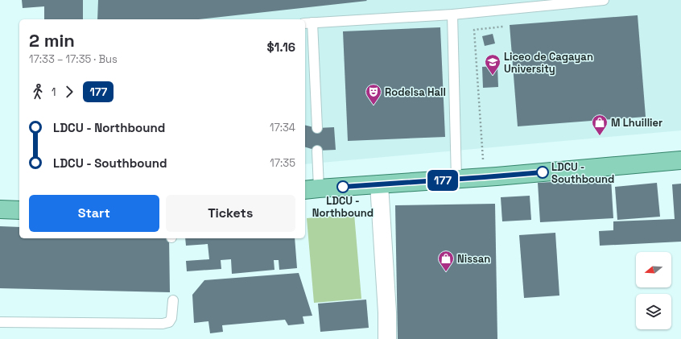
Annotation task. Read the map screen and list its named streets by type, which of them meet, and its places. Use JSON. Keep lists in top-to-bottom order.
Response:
{
  "places": {
    "school or university": ["Liceo de Cagayan University"],
    "theatre": ["Rodelsa Hall"],
    "shop": ["M Lhuillier", "Nissan"],
    "other": ["LDCU - Southbound", "LDCU - Northbound"]
  },
  "lines": ["bus line 177"],
  "north": "left",
  "page": {
    "on_map": "177",
    "heading": ["2 min", "17:33 – 17:35 · Bus", "$1.16"],
    "legs": ["1", "177"],
    "list": [
      {
        "name": "LDCU - Northbound",
        "value": "17:34"
      },
      {
        "name": "LDCU - Southbound",
        "value": "17:35"
      }
    ],
    "buttons": ["Start", "Tickets"]
  }
}
